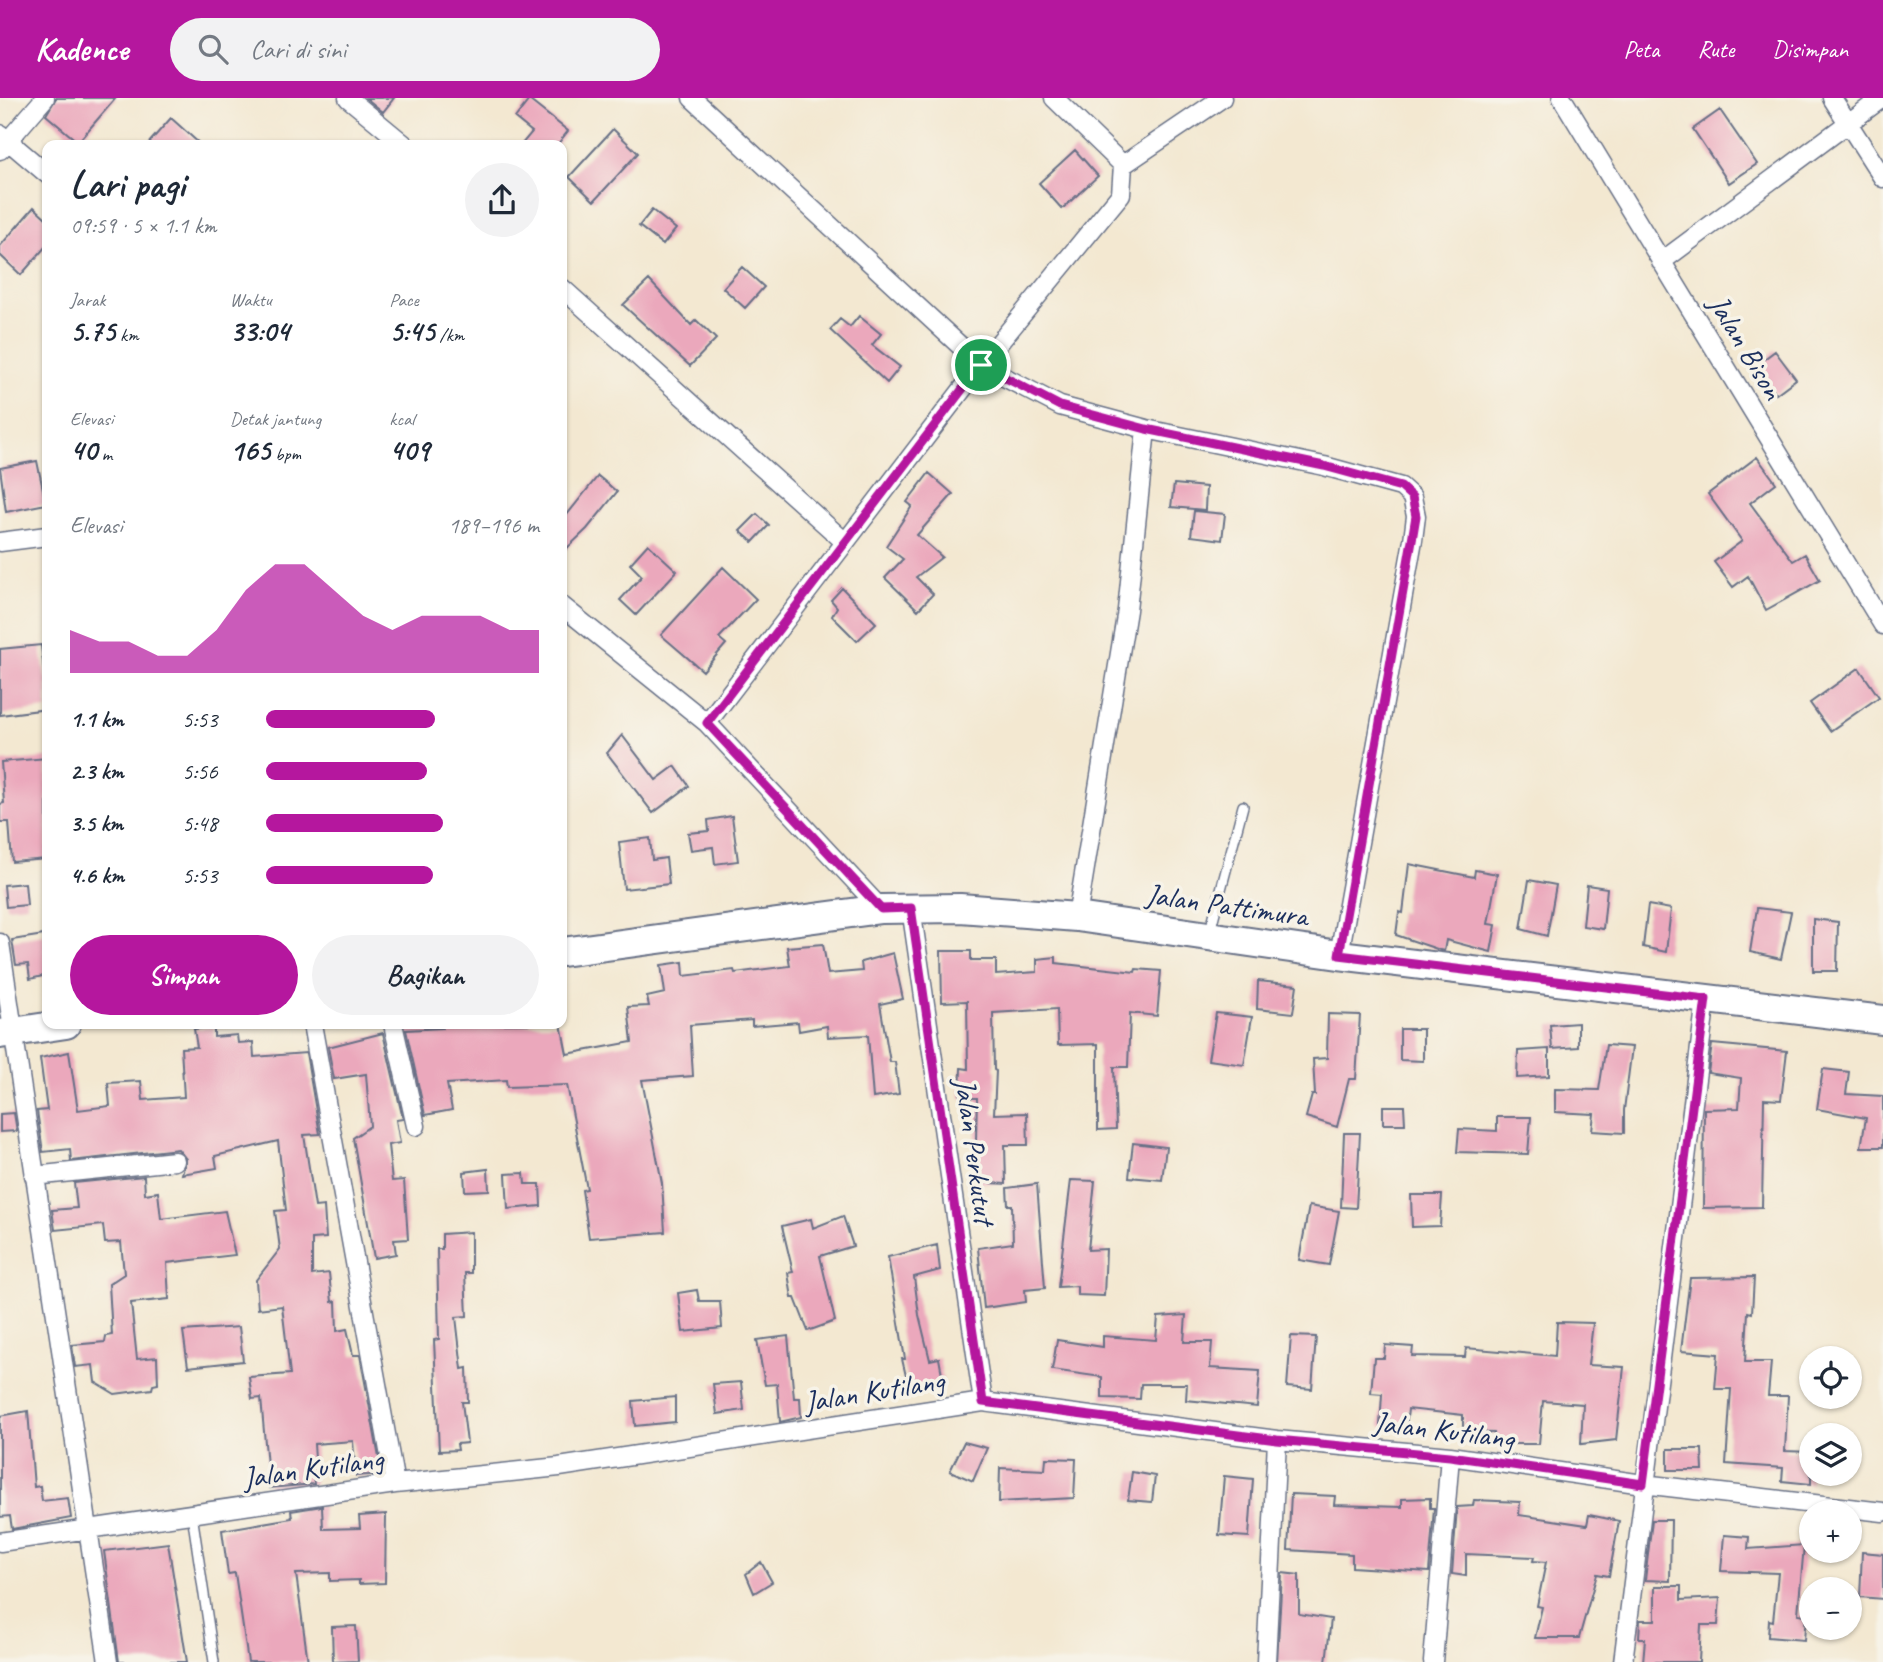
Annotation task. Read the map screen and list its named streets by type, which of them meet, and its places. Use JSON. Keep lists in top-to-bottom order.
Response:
{
  "streets": {
    "main road": ["Jalan Pattimura"],
    "street": ["Jalan Bison", "Jalan Perkutut", "Jalan Kutilang"]
  },
  "crossings": [
    ["Jalan Pattimura", "Jalan Perkutut"],
    ["Jalan Perkutut", "Jalan Kutilang"]
  ],
  "page": {
    "header": "Kadence",
    "search": "Cari di sini",
    "nav": ["Peta", "Rute", "Disimpan"],
    "heading": ["Lari pagi", "09:59 · 5 × 1.1 km"],
    "stats": [
      ["Jarak", "5.75 km"],
      ["Waktu", "33:04"],
      ["Pace", "5:45 /km"],
      ["Elevasi", "40 m"],
      ["Detak jantung", "165 bpm"],
      ["kcal", "409"]
    ],
    "chart": ["Elevasi", "189–196 m"],
    "list": [
      {
        "name": "1.1 km",
        "note": "5:53"
      },
      {
        "name": "2.3 km",
        "note": "5:56"
      },
      {
        "name": "3.5 km",
        "note": "5:48"
      },
      {
        "name": "4.6 km",
        "note": "5:53"
      }
    ],
    "buttons": ["Simpan", "Bagikan"],
    "map_buttons": ["+", "−"]
  }
}
